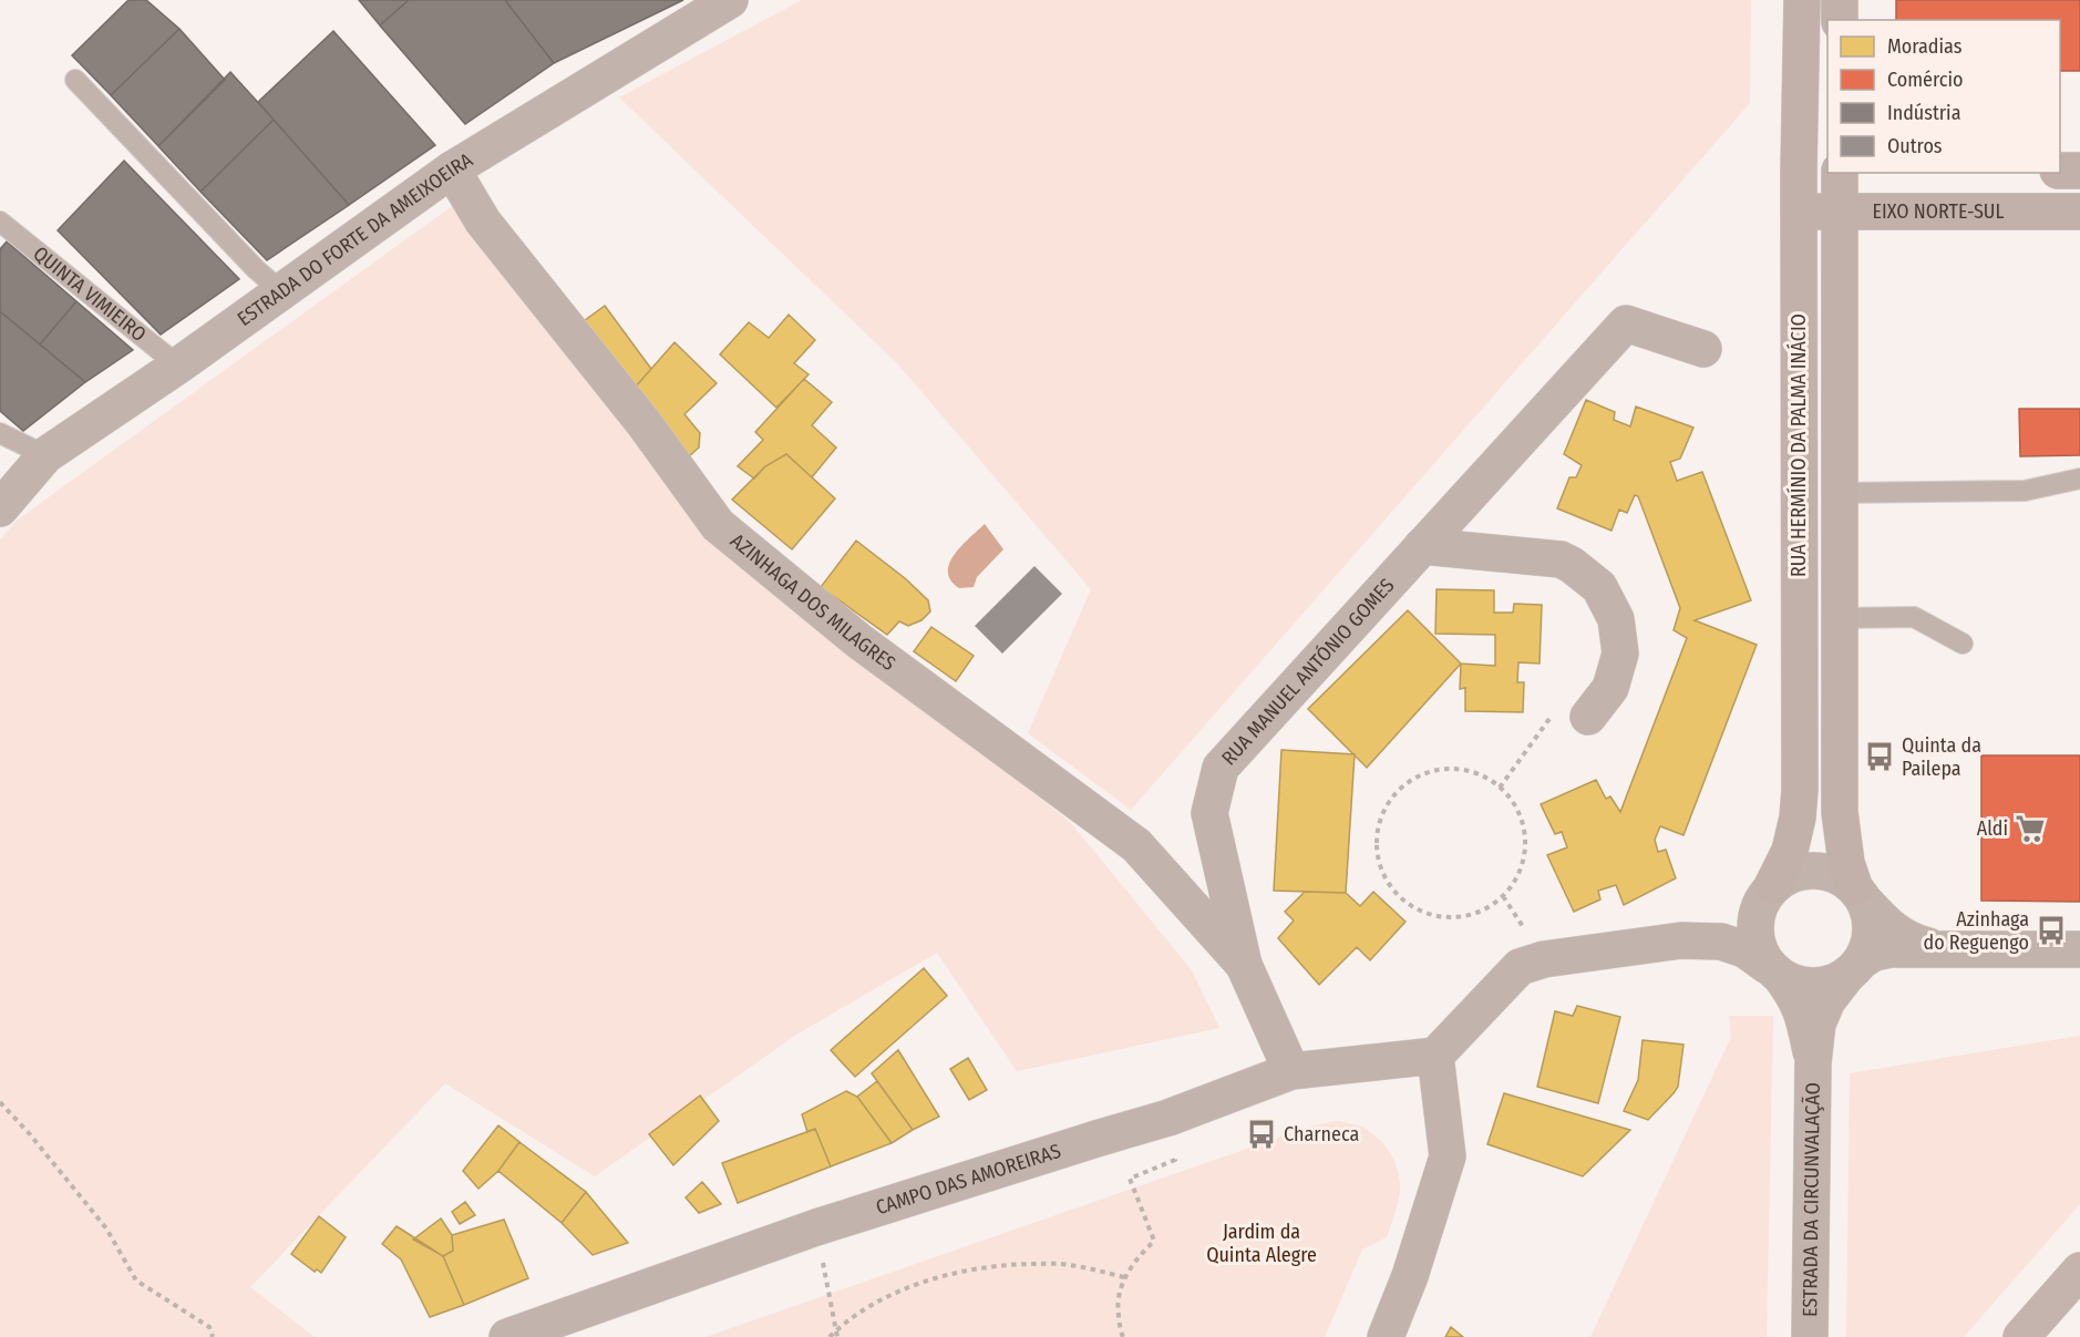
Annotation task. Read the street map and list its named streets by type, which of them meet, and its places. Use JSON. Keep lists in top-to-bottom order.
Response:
{
  "streets": {
    "main road": ["EIXO NORTE-SUL", "RUA HERMÍNIO DA PALMA INÁCIO"],
    "street": [
      "ESTRADA DO FORTE DA AMEIXOEIRA",
      "AZINHAGA DOS MILAGRES",
      "RUA MANUEL ANTÓNIO GOMES",
      "CAMPO DAS AMOREIRAS",
      "ESTRADA DA CIRCUNVALAÇÃO"
    ],
    "lane": ["QUINTA VIMIEIRO"]
  },
  "crossings": [
    ["EIXO NORTE-SUL", "RUA HERMÍNIO DA PALMA INÁCIO"],
    ["ESTRADA DO FORTE DA AMEIXOEIRA", "QUINTA VIMIEIRO"],
    ["ESTRADA DO FORTE DA AMEIXOEIRA", "AZINHAGA DOS MILAGRES"],
    ["RUA HERMÍNIO DA PALMA INÁCIO", "ESTRADA DA CIRCUNVALAÇÃO"],
    ["AZINHAGA DOS MILAGRES", "RUA MANUEL ANTÓNIO GOMES"],
    ["RUA MANUEL ANTÓNIO GOMES", "CAMPO DAS AMOREIRAS"]
  ],
  "parks": ["Jardim da Quinta Alegre"],
  "places": {
    "bus stop": ["Quinta da Pailepa", "Azinhaga do Reguengo", "Charneca"],
    "supermarket": ["Aldi"]
  },
  "legend": [
    "Moradias",
    "Comércio",
    "Indústria",
    "Outros"
  ]
}
